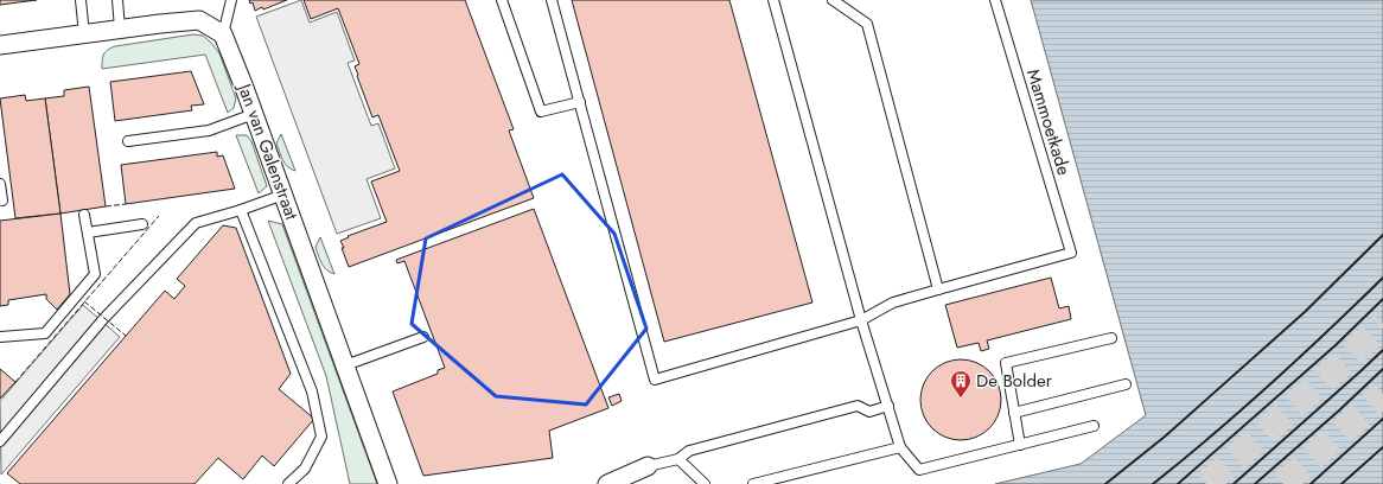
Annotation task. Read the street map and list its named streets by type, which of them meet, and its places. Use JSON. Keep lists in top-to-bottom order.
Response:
{
  "streets": {
    "street": ["Jan van Galenstraat"],
    "lane": ["Mammoetkade"]
  },
  "places": {
    "building": ["De Bolder"]
  }
}
